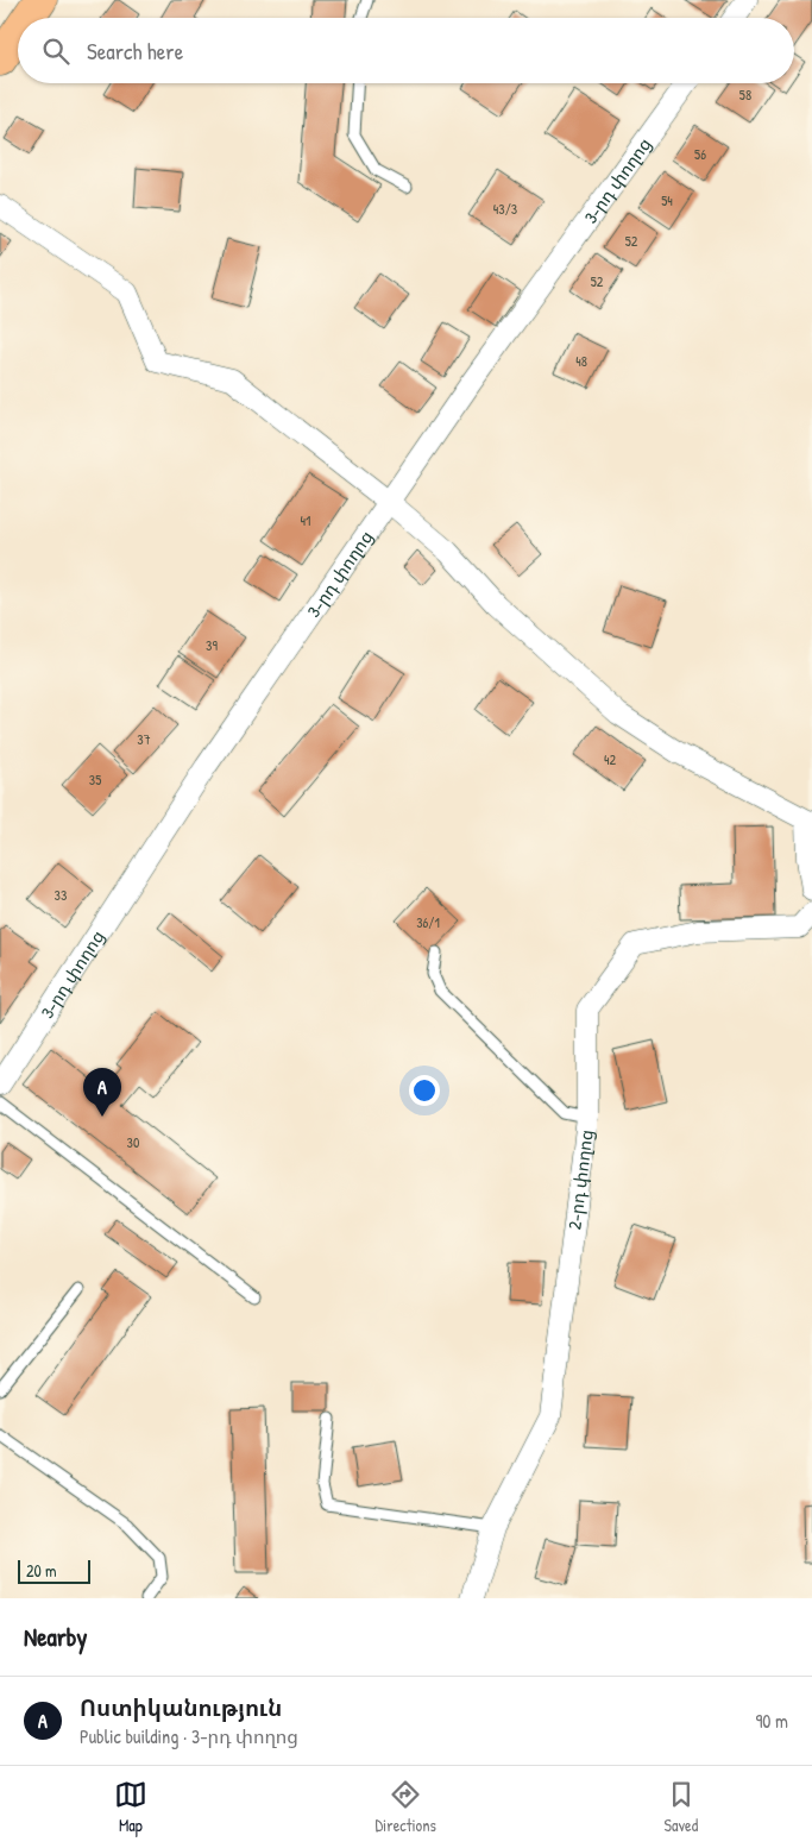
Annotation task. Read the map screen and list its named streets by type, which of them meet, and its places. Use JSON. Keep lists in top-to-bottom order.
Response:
{
  "streets": {
    "street": ["3-րդ փողոց", "2-րդ փողոց"]
  },
  "house_numbers": [
    "58",
    "56",
    "54",
    "43/3",
    "52",
    "52",
    "48",
    "41",
    "39",
    "37",
    "42",
    "35",
    "33",
    "36/1",
    "30"
  ],
  "scale_bar": "20 m",
  "page": {
    "search": "Search here",
    "pins": "A",
    "scale": "20 m",
    "heading": "Nearby",
    "list": [
      {
        "mark": "A",
        "name": "Ոստիկանություն",
        "note": "Public building · 3-րդ փողոց",
        "value": "90 m"
      }
    ],
    "nav": ["Map", "Directions", "Saved"]
  }
}
